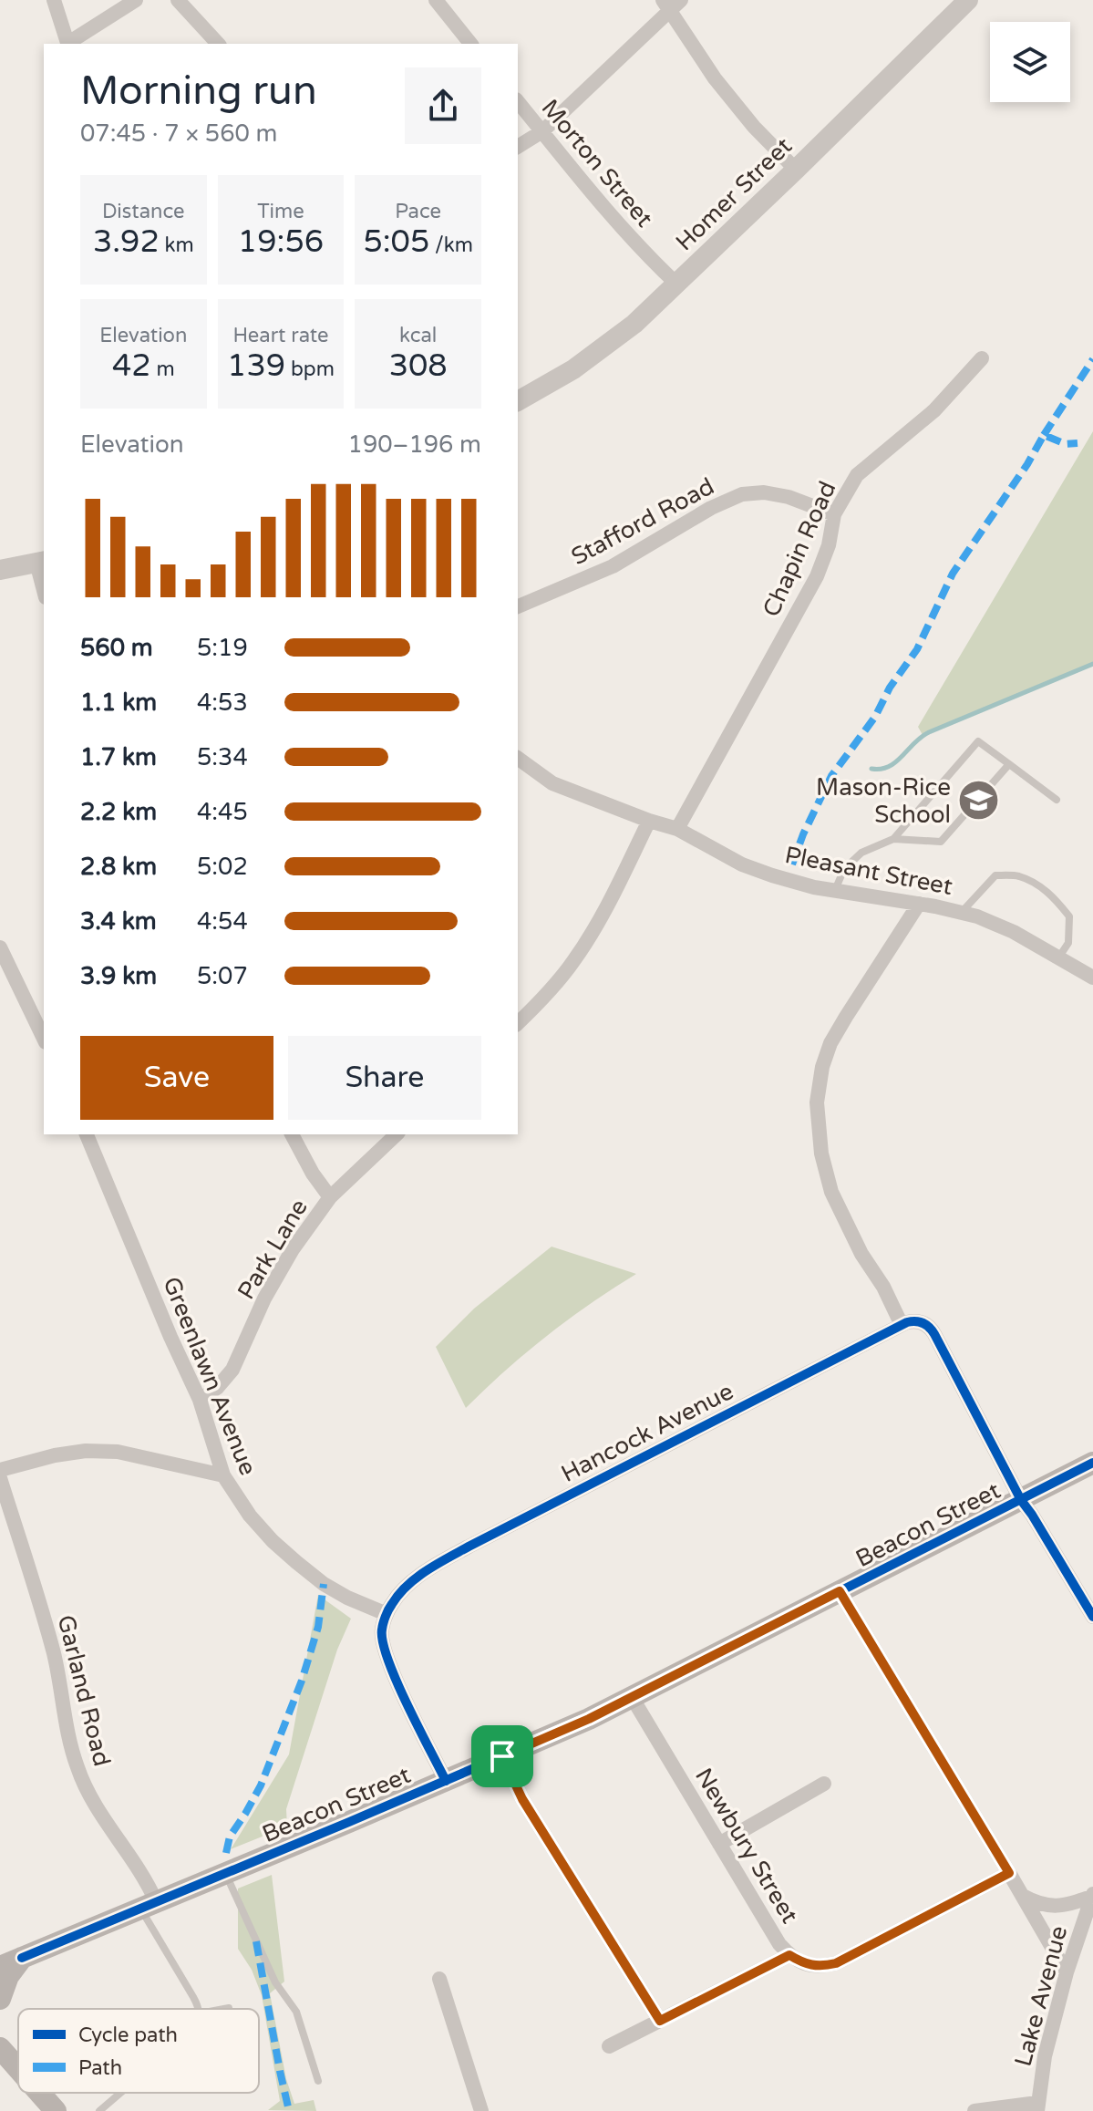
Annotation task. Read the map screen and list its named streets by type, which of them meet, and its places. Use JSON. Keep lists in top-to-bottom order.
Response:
{
  "streets": {
    "main road": ["Beacon Street"],
    "street": [
      "Morton Street",
      "Homer Street",
      "Stafford Road",
      "Chapin Road",
      "Pleasant Street",
      "Park Lane",
      "Greenlawn Avenue",
      "Hancock Avenue",
      "Garland Road",
      "Newbury Street",
      "Lake Avenue"
    ]
  },
  "crossings": [
    ["Morton Street", "Homer Street"],
    ["Stafford Road", "Chapin Road"],
    ["Chapin Road", "Pleasant Street"],
    ["Park Lane", "Greenlawn Avenue"],
    ["Greenlawn Avenue", "Hancock Avenue"],
    ["Beacon Street", "Garland Road"],
    ["Beacon Street", "Newbury Street"]
  ],
  "places": {
    "school or university": ["Mason-Rice School"]
  },
  "legend": ["Cycle path", "Path"],
  "page": {
    "heading": ["Morning run", "07:45 · 7 × 560 m"],
    "stats": [
      ["Distance", "3.92 km"],
      ["Time", "19:56"],
      ["Pace", "5:05 /km"],
      ["Elevation", "42 m"],
      ["Heart rate", "139 bpm"],
      ["kcal", "308"]
    ],
    "chart": ["Elevation", "190–196 m"],
    "list": [
      {
        "name": "560 m",
        "note": "5:19"
      },
      {
        "name": "1.1 km",
        "note": "4:53"
      },
      {
        "name": "1.7 km",
        "note": "5:34"
      },
      {
        "name": "2.2 km",
        "note": "4:45"
      },
      {
        "name": "2.8 km",
        "note": "5:02"
      },
      {
        "name": "3.4 km",
        "note": "4:54"
      },
      {
        "name": "3.9 km",
        "note": "5:07"
      }
    ],
    "buttons": ["Save", "Share"]
  }
}
